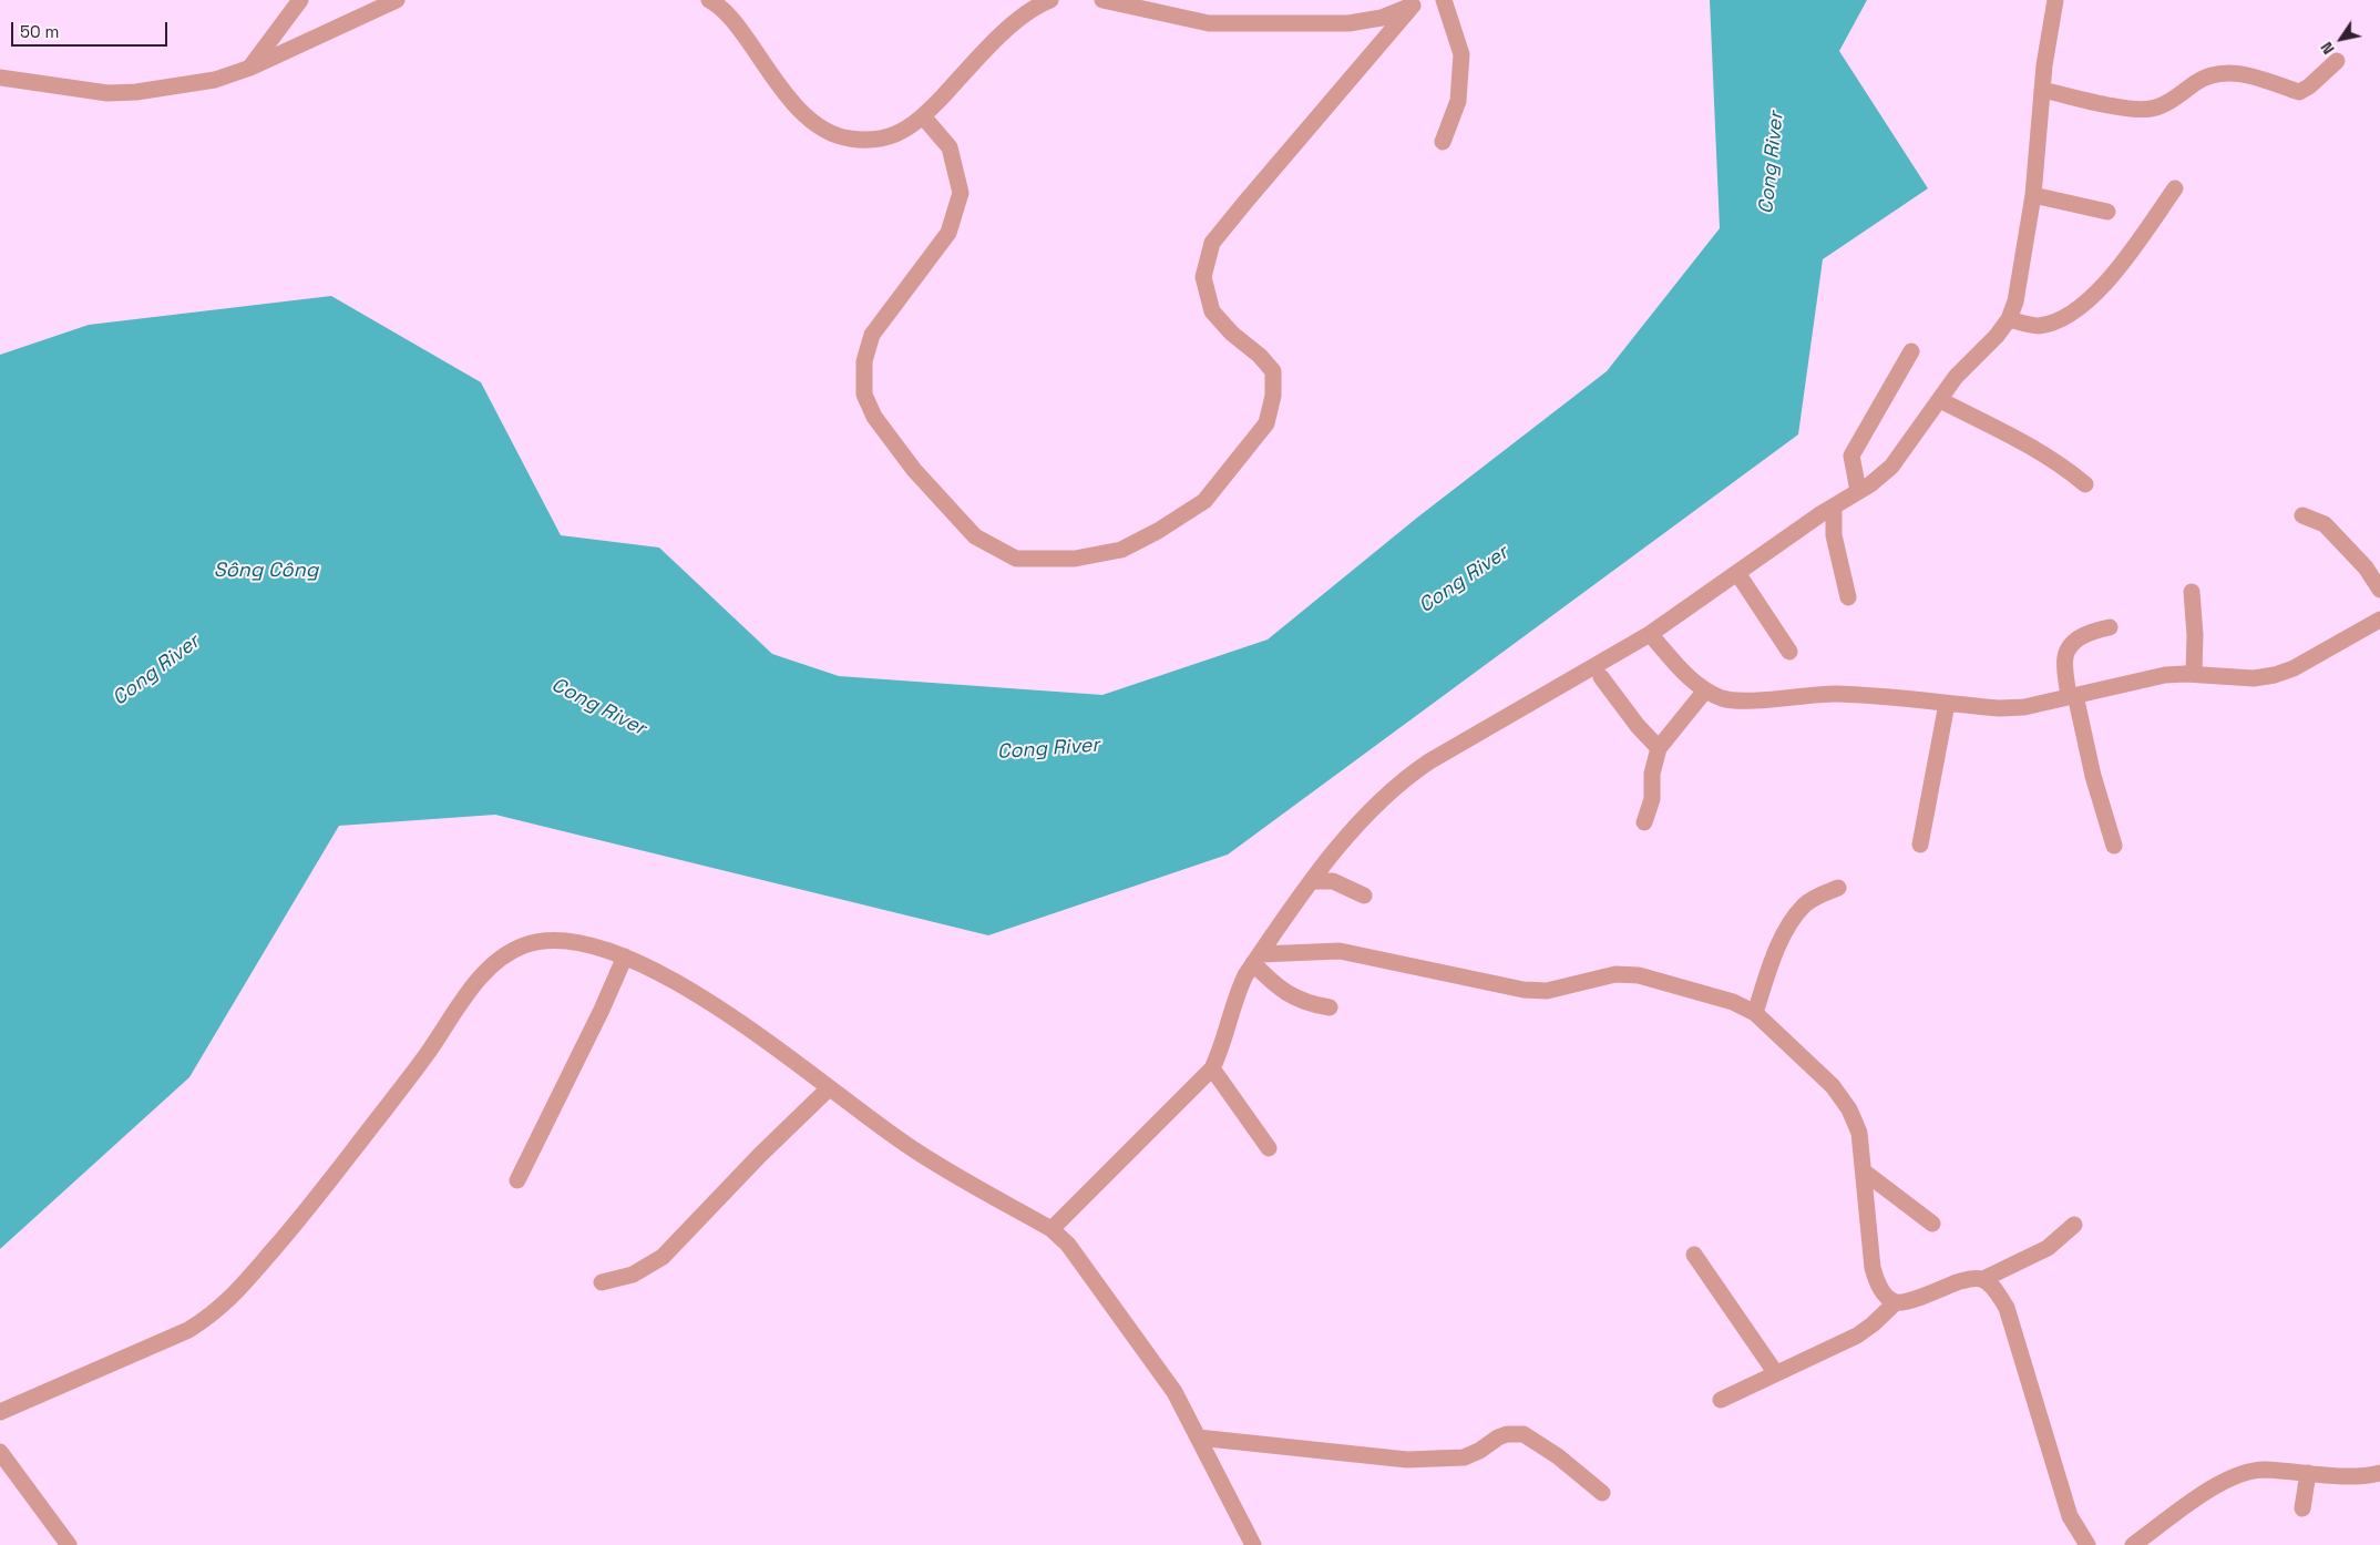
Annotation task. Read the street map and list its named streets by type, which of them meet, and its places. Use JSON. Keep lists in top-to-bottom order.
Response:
{
  "water": ["Cong River", "Sông Công"],
  "scale_bar": "50 m",
  "north": "bottom left"
}
